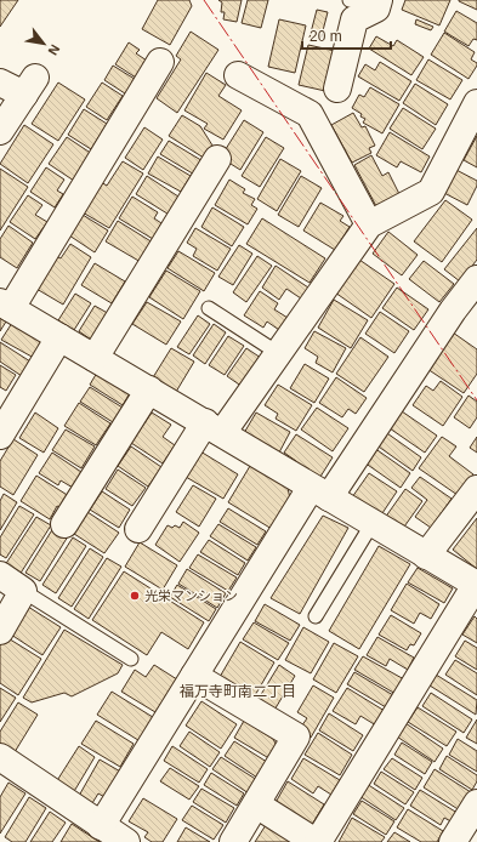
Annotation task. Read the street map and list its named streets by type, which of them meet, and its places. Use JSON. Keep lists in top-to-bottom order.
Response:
{
  "districts": ["福万寺町南二丁目"],
  "places": ["光栄マンション"],
  "scale_bar": "20 m",
  "north": "bottom right"
}
